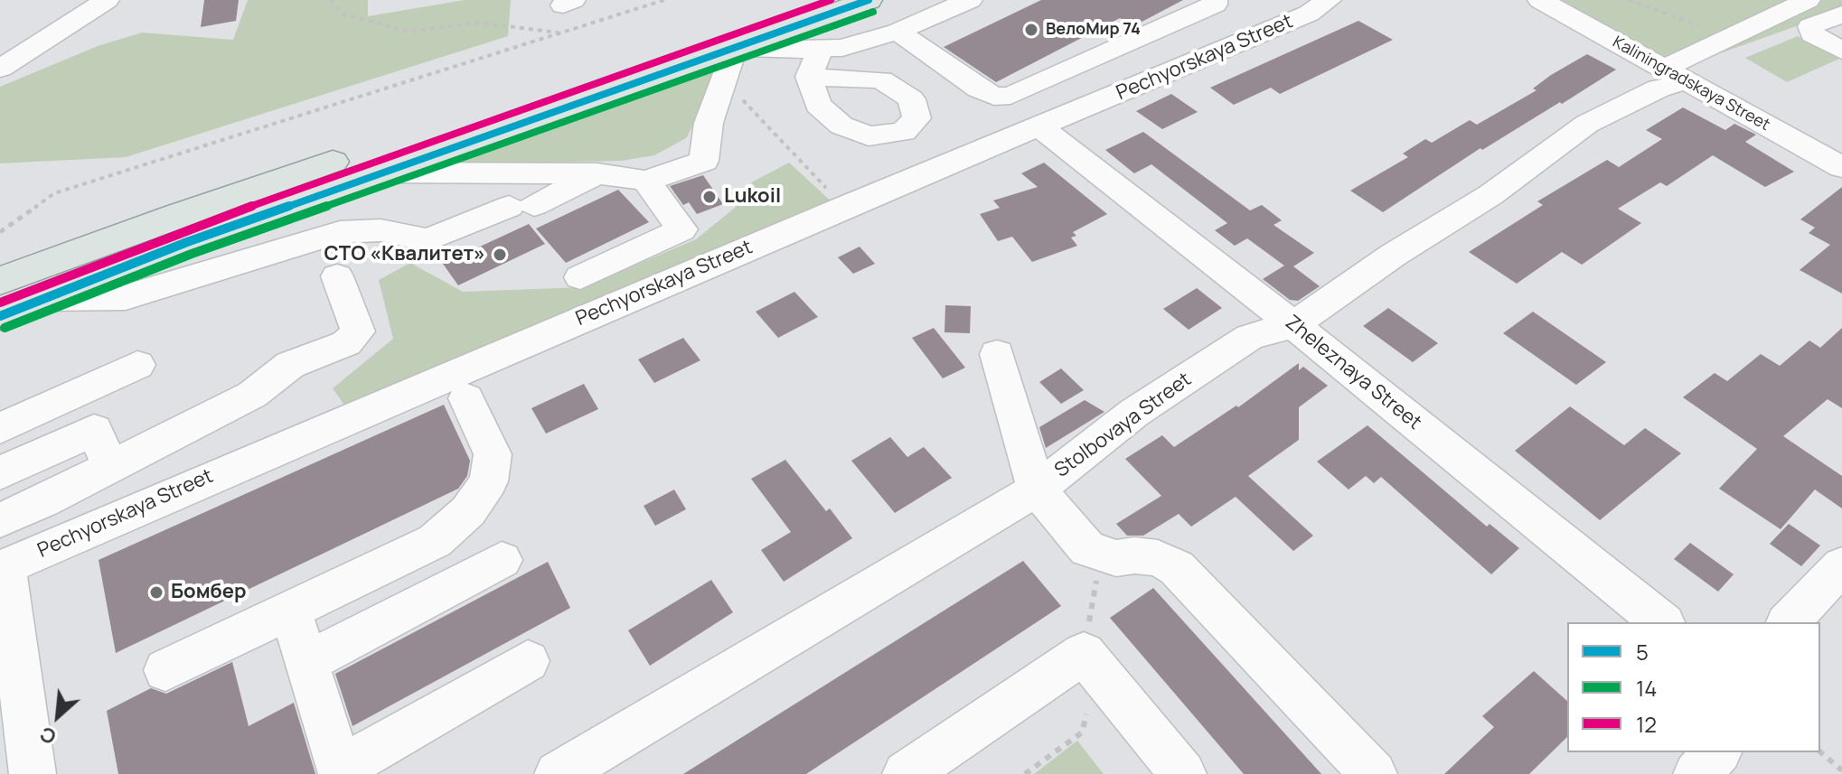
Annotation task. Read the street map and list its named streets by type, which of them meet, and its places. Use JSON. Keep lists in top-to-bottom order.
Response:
{
  "streets": {
    "street": [
      "Pechyorskaya Street",
      "Kaliningradskaya Street",
      "Zheleznaya Street",
      "Stolbovaya Street"
    ]
  },
  "crossings": [
    ["Pechyorskaya Street", "Zheleznaya Street"],
    ["Kaliningradskaya Street", "Stolbovaya Street"],
    ["Zheleznaya Street", "Stolbovaya Street"]
  ],
  "places": [
    "ВелоМир 74",
    "Lukoil",
    "СТО «Квалитет»",
    "Бомбер"
  ],
  "lines": ["transit line 5", "transit line 12", "transit line 14"],
  "legend": ["5", "14", "12"],
  "north": "bottom left"
}
